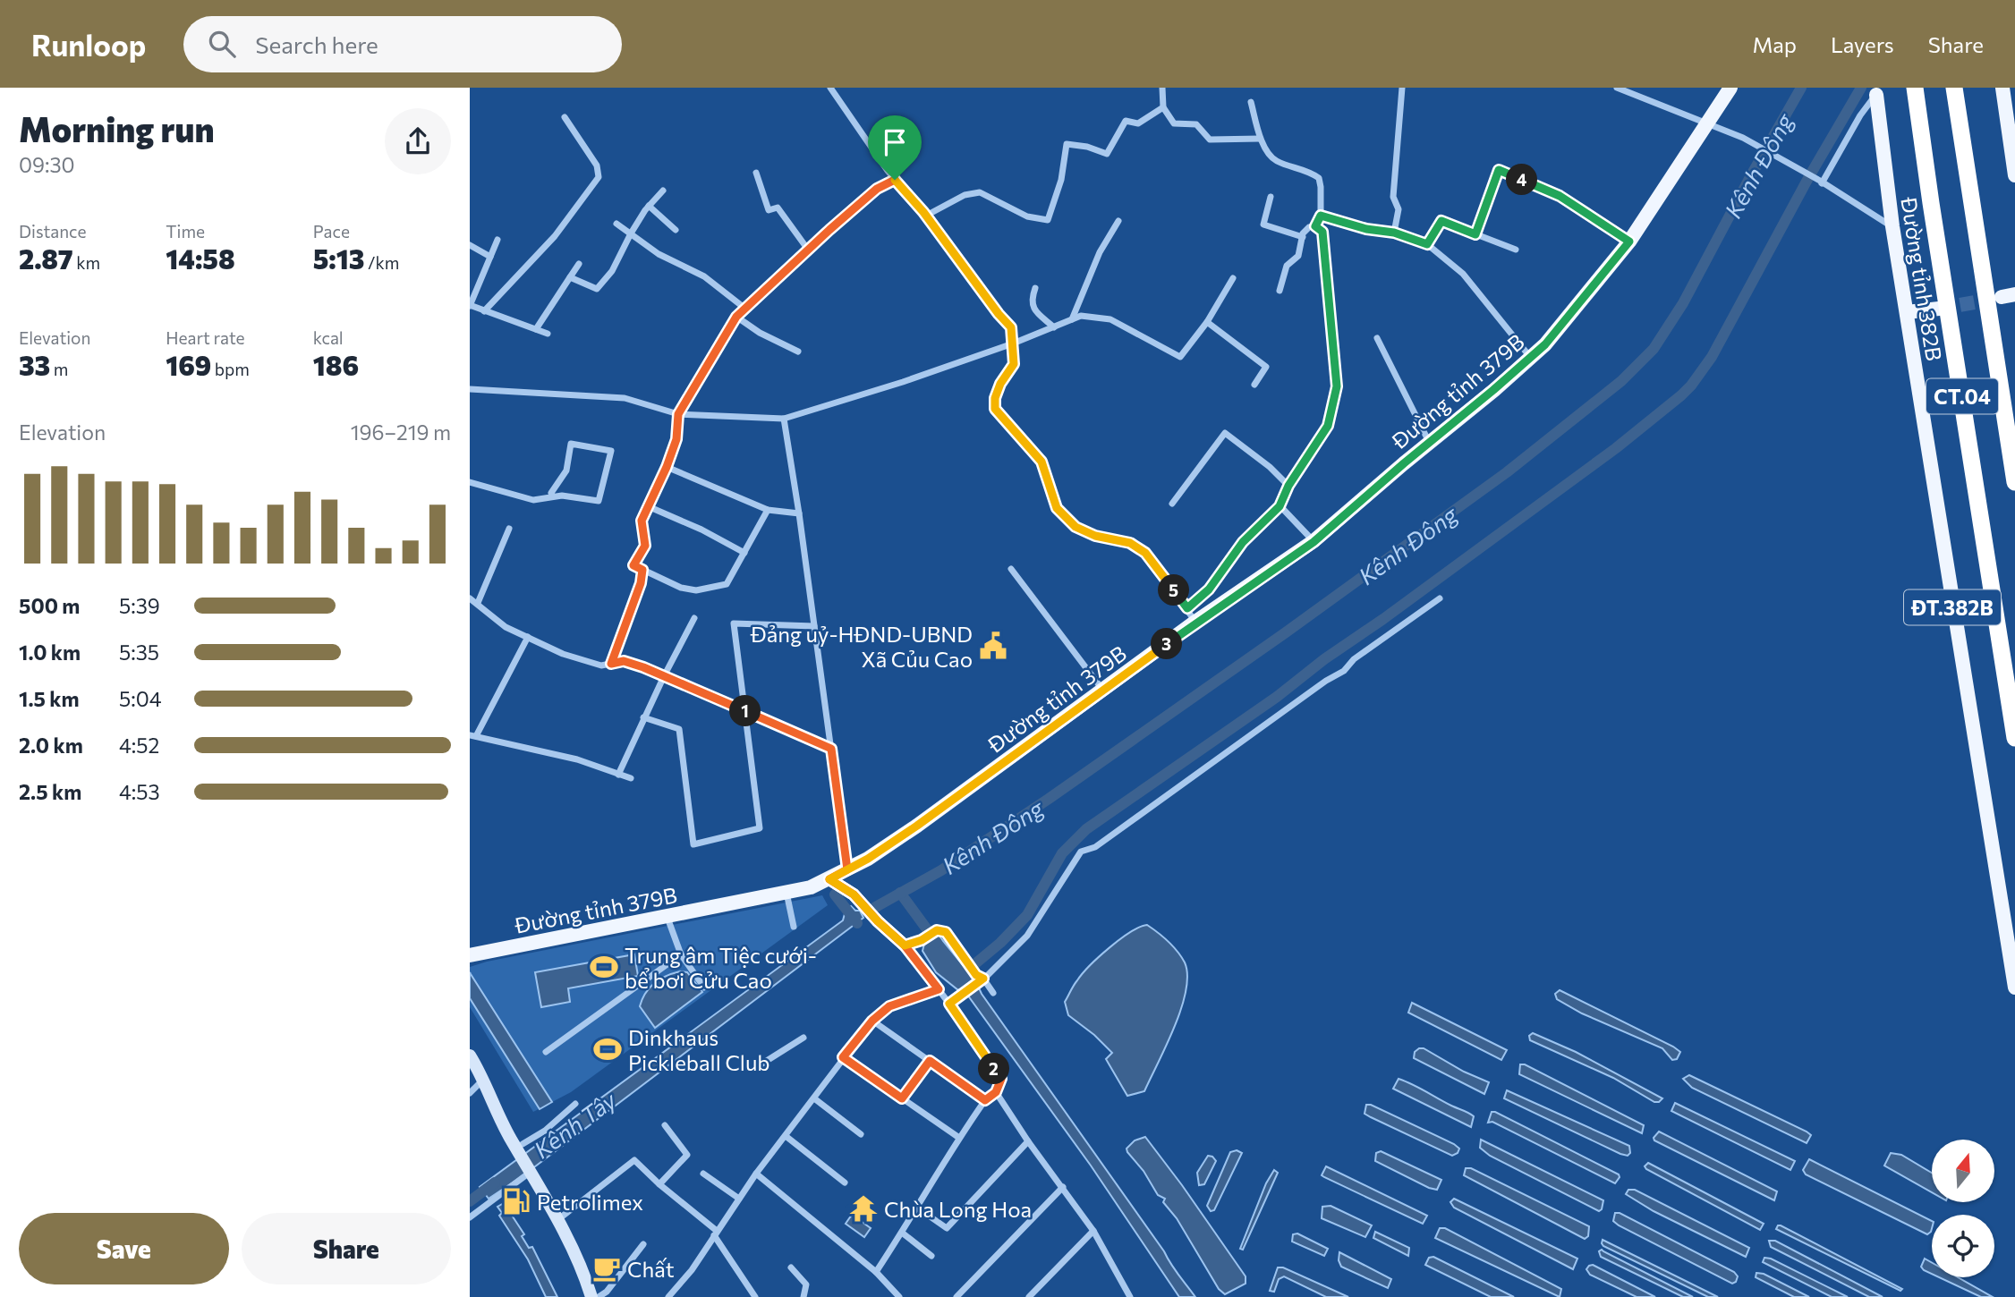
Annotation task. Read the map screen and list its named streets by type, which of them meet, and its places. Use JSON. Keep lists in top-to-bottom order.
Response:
{
  "streets": {
    "highway": ["CT.04"],
    "main road": ["Đường tỉnh 382B", "Đường tỉnh 379B", "ĐT.382B"]
  },
  "water": ["Kênh Đông", "Kênh Tây"],
  "places": {
    "public building": ["Đảng uỷ-HĐND-UBND Xã Củu Cao"],
    "sports": ["Trung âm Tiệc cưới- bể bơi Cửu Cao", "Dinkhaus Pickleball Club"],
    "fuel station": ["Petrolimex"],
    "temple": ["Chùa Long Hoa"],
    "cafe": ["Chất"]
  },
  "north": "top",
  "page": {
    "header": "Runloop",
    "search": "Search here",
    "nav": ["Map", "Layers", "Share"],
    "heading": ["Morning run", "09:30"],
    "pins": [
      "4",
      "5",
      "3",
      "1",
      "2"
    ],
    "stats": [
      ["Distance", "2.87 km"],
      ["Time", "14:58"],
      ["Pace", "5:13 /km"],
      ["Elevation", "33 m"],
      ["Heart rate", "169 bpm"],
      ["kcal", "186"]
    ],
    "chart": ["Elevation", "196–219 m"],
    "list": [
      {
        "name": "500 m",
        "note": "5:39"
      },
      {
        "name": "1.0 km",
        "note": "5:35"
      },
      {
        "name": "1.5 km",
        "note": "5:04"
      },
      {
        "name": "2.0 km",
        "note": "4:52"
      },
      {
        "name": "2.5 km",
        "note": "4:53"
      }
    ],
    "buttons": ["Save", "Share"]
  }
}
